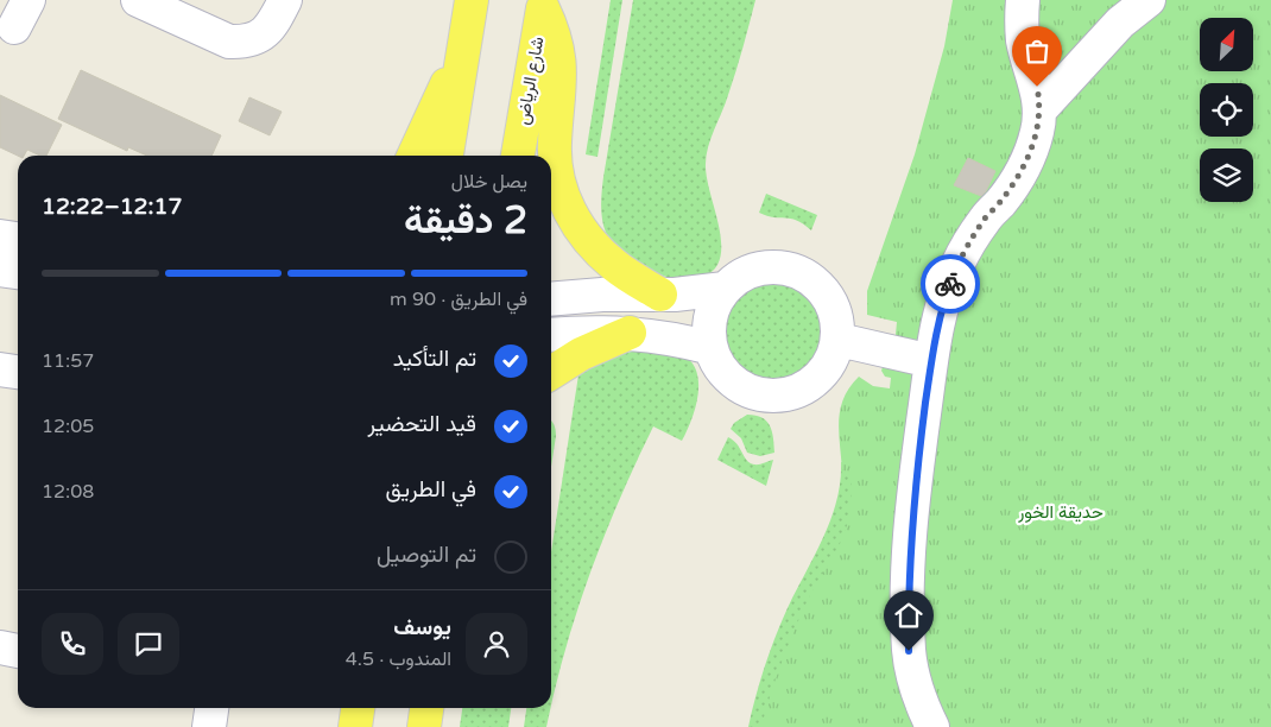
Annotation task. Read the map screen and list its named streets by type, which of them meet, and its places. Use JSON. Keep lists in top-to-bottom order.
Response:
{
  "streets": {
    "main road": ["شارع الرياض"]
  },
  "parks": ["حديقة الخور"],
  "north": "top right",
  "page": {
    "heading": ["2 دقيقة", "يصل خلال", "12:17–12:22"],
    "panel": ["يوسف", "المندوب · 4.5"],
    "bar": "في الطريق · 90 m",
    "list": [
      ["تم التأكيد", "11:57"],
      ["قيد التحضير", "12:05"],
      ["في الطريق", "12:08"],
      "تم التوصيل"
    ]
  }
}
